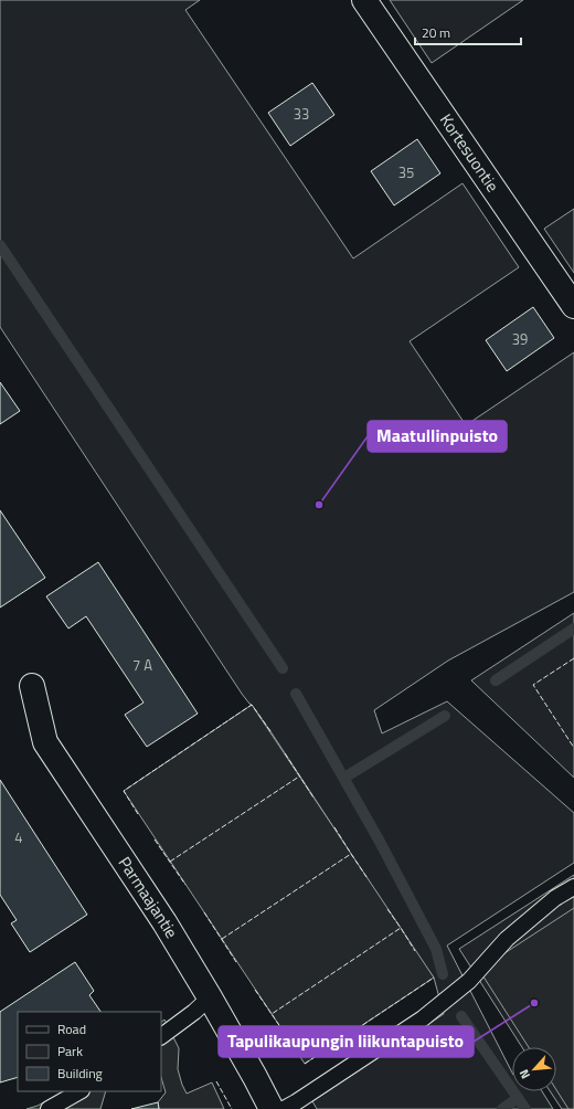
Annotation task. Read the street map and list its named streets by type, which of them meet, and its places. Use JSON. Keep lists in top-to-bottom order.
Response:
{
  "streets": {
    "street": ["Kortesuontie", "Parmaajantie"]
  },
  "places": ["Maatullinpuisto", "Tapulikaupungin liikuntapuisto"],
  "house_numbers": [
    "33",
    "35",
    "39",
    "7 A",
    "4"
  ],
  "legend": ["Road", "Park", "Building"],
  "scale_bar": "20 m",
  "north": "bottom left"
}
